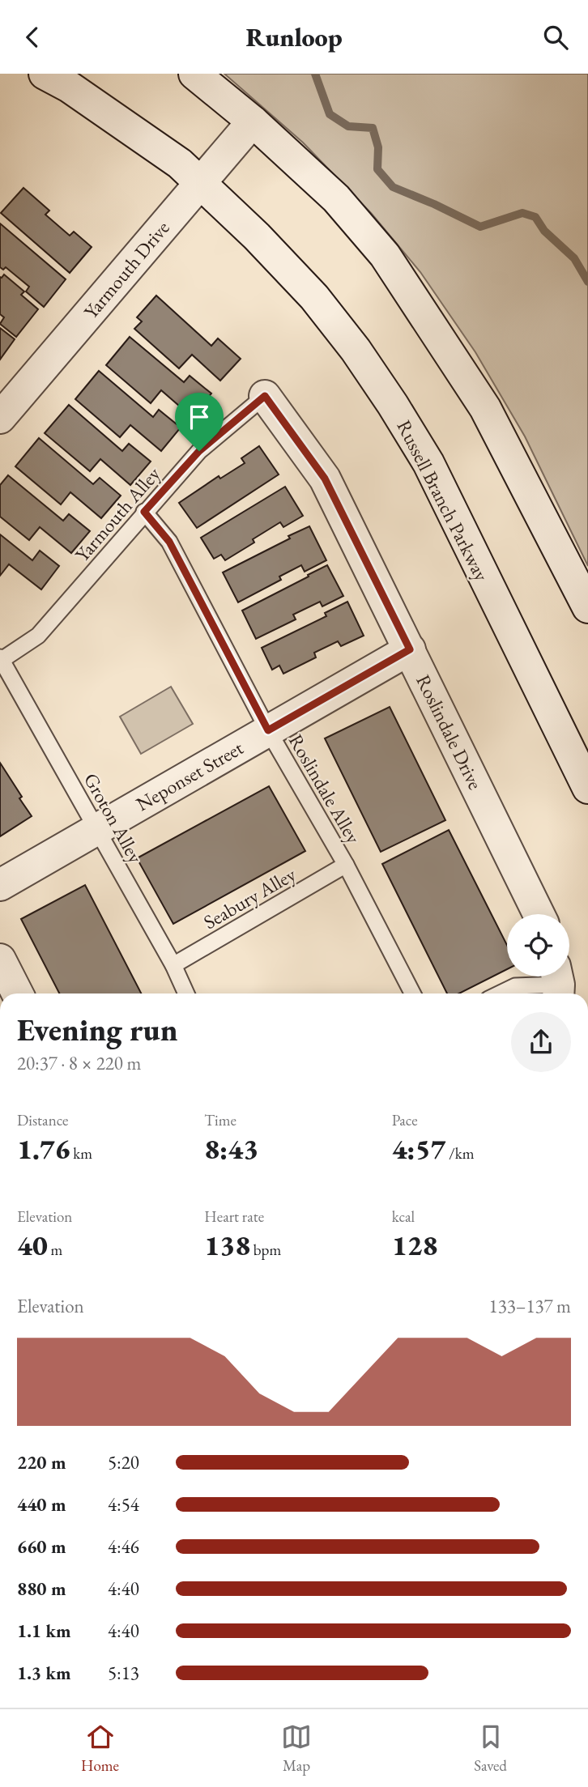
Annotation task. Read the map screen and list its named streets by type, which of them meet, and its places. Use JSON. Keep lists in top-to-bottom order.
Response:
{
  "streets": {
    "main road": [
      "Yarmouth Drive",
      "Russell Branch Parkway",
      "Roslindale Drive",
      "Neponset Street"
    ],
    "lane": [
      "Yarmouth Alley",
      "Roslindale Alley",
      "Groton Alley",
      "Seabury Alley"
    ]
  },
  "crossings": [
    ["Yarmouth Drive", "Russell Branch Parkway"],
    ["Yarmouth Alley", "Roslindale Drive"],
    ["Yarmouth Alley", "Roslindale Alley"],
    ["Yarmouth Alley", "Groton Alley"],
    ["Roslindale Drive", "Neponset Street"],
    ["Neponset Street", "Roslindale Alley"],
    ["Neponset Street", "Groton Alley"],
    ["Roslindale Alley", "Seabury Alley"],
    ["Groton Alley", "Seabury Alley"]
  ],
  "page": {
    "header": "Runloop",
    "heading": ["Evening run", "20:37 · 8 × 220 m"],
    "stats": [
      ["Distance", "1.76 km"],
      ["Time", "8:43"],
      ["Pace", "4:57 /km"],
      ["Elevation", "40 m"],
      ["Heart rate", "138 bpm"],
      ["kcal", "128"]
    ],
    "chart": ["Elevation", "133–137 m"],
    "list": [
      {
        "name": "220 m",
        "note": "5:20"
      },
      {
        "name": "440 m",
        "note": "4:54"
      },
      {
        "name": "660 m",
        "note": "4:46"
      },
      {
        "name": "880 m",
        "note": "4:40"
      },
      {
        "name": "1.1 km",
        "note": "4:40"
      },
      {
        "name": "1.3 km",
        "note": "5:13"
      }
    ],
    "tabs": ["Home", "Map", "Saved"]
  }
}
